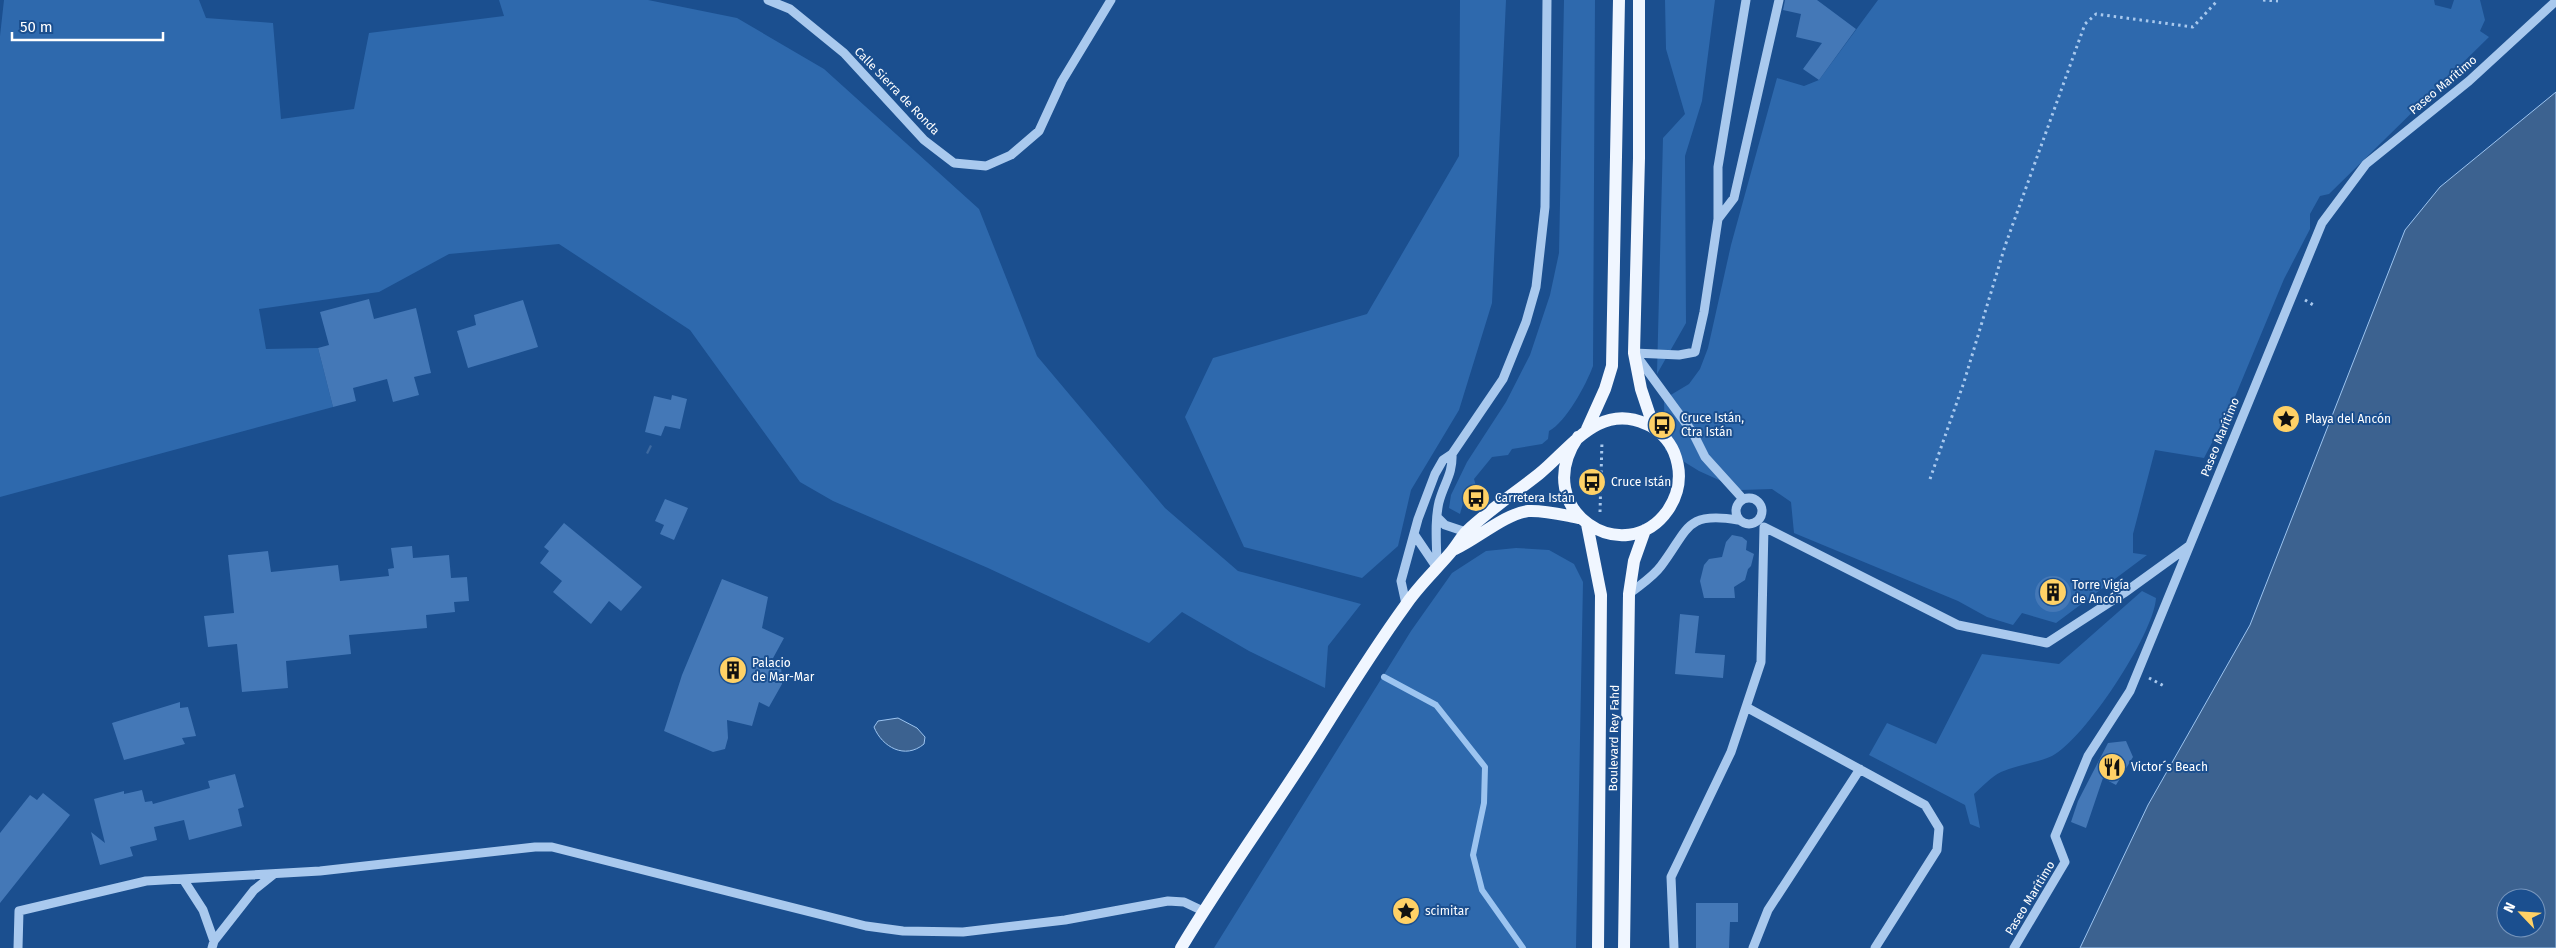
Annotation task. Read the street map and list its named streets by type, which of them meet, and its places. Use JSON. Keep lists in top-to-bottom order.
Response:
{
  "streets": {
    "main road": ["Boulevard Rey Fahd"],
    "street": ["Paseo Marítimo", "Calle Sierra de Ronda"]
  },
  "places": {
    "place": ["Playa del Ancón", "scimitar"],
    "bus stop": ["Cruce Istán, Ctra Istán", "Cruce Istán", "Carretera Istán"],
    "building": ["Torre Vigía de Ancón", "Palacio de Mar-Mar"],
    "restaurant": ["Victor´s Beach"]
  },
  "scale_bar": "50 m",
  "north": "top left"
}
